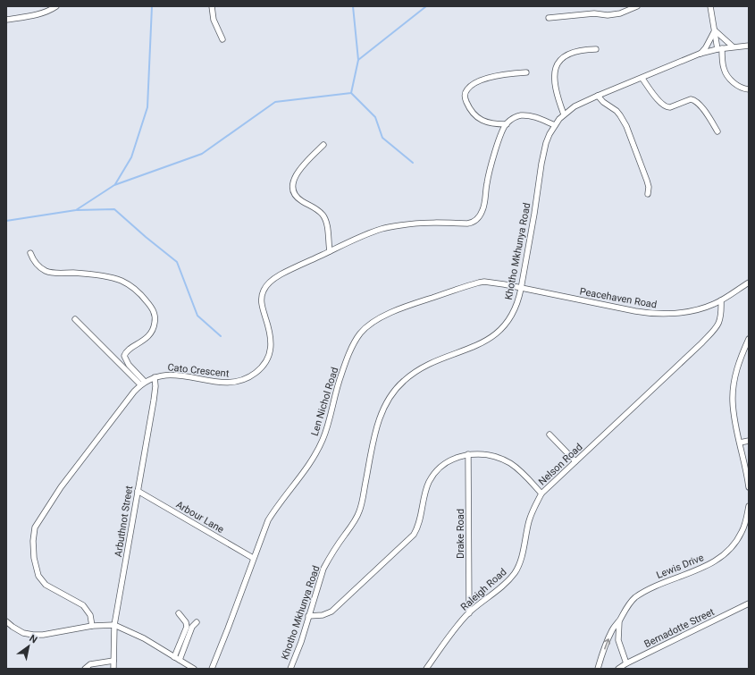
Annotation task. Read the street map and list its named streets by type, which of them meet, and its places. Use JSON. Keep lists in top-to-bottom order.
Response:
{
  "streets": {
    "street": [
      "Khotho Mkhunya Road",
      "Peacehaven Road",
      "Cato Crescent",
      "Len Nichol Road",
      "Nelson Road",
      "Arbour Lane",
      "Arbuthnot Street",
      "Drake Road",
      "Lewis Drive",
      "Raleigh Road",
      "Bernadotte Street"
    ]
  },
  "crossings": [
    ["Khotho Mkhunya Road", "Peacehaven Road"],
    ["Khotho Mkhunya Road", "Len Nichol Road"],
    ["Khotho Mkhunya Road", "Nelson Road"],
    ["Peacehaven Road", "Len Nichol Road"],
    ["Peacehaven Road", "Nelson Road"],
    ["Cato Crescent", "Arbuthnot Street"],
    ["Len Nichol Road", "Arbour Lane"],
    ["Nelson Road", "Drake Road"],
    ["Nelson Road", "Raleigh Road"],
    ["Arbour Lane", "Arbuthnot Street"],
    ["Drake Road", "Raleigh Road"]
  ],
  "north": "top right"
}
